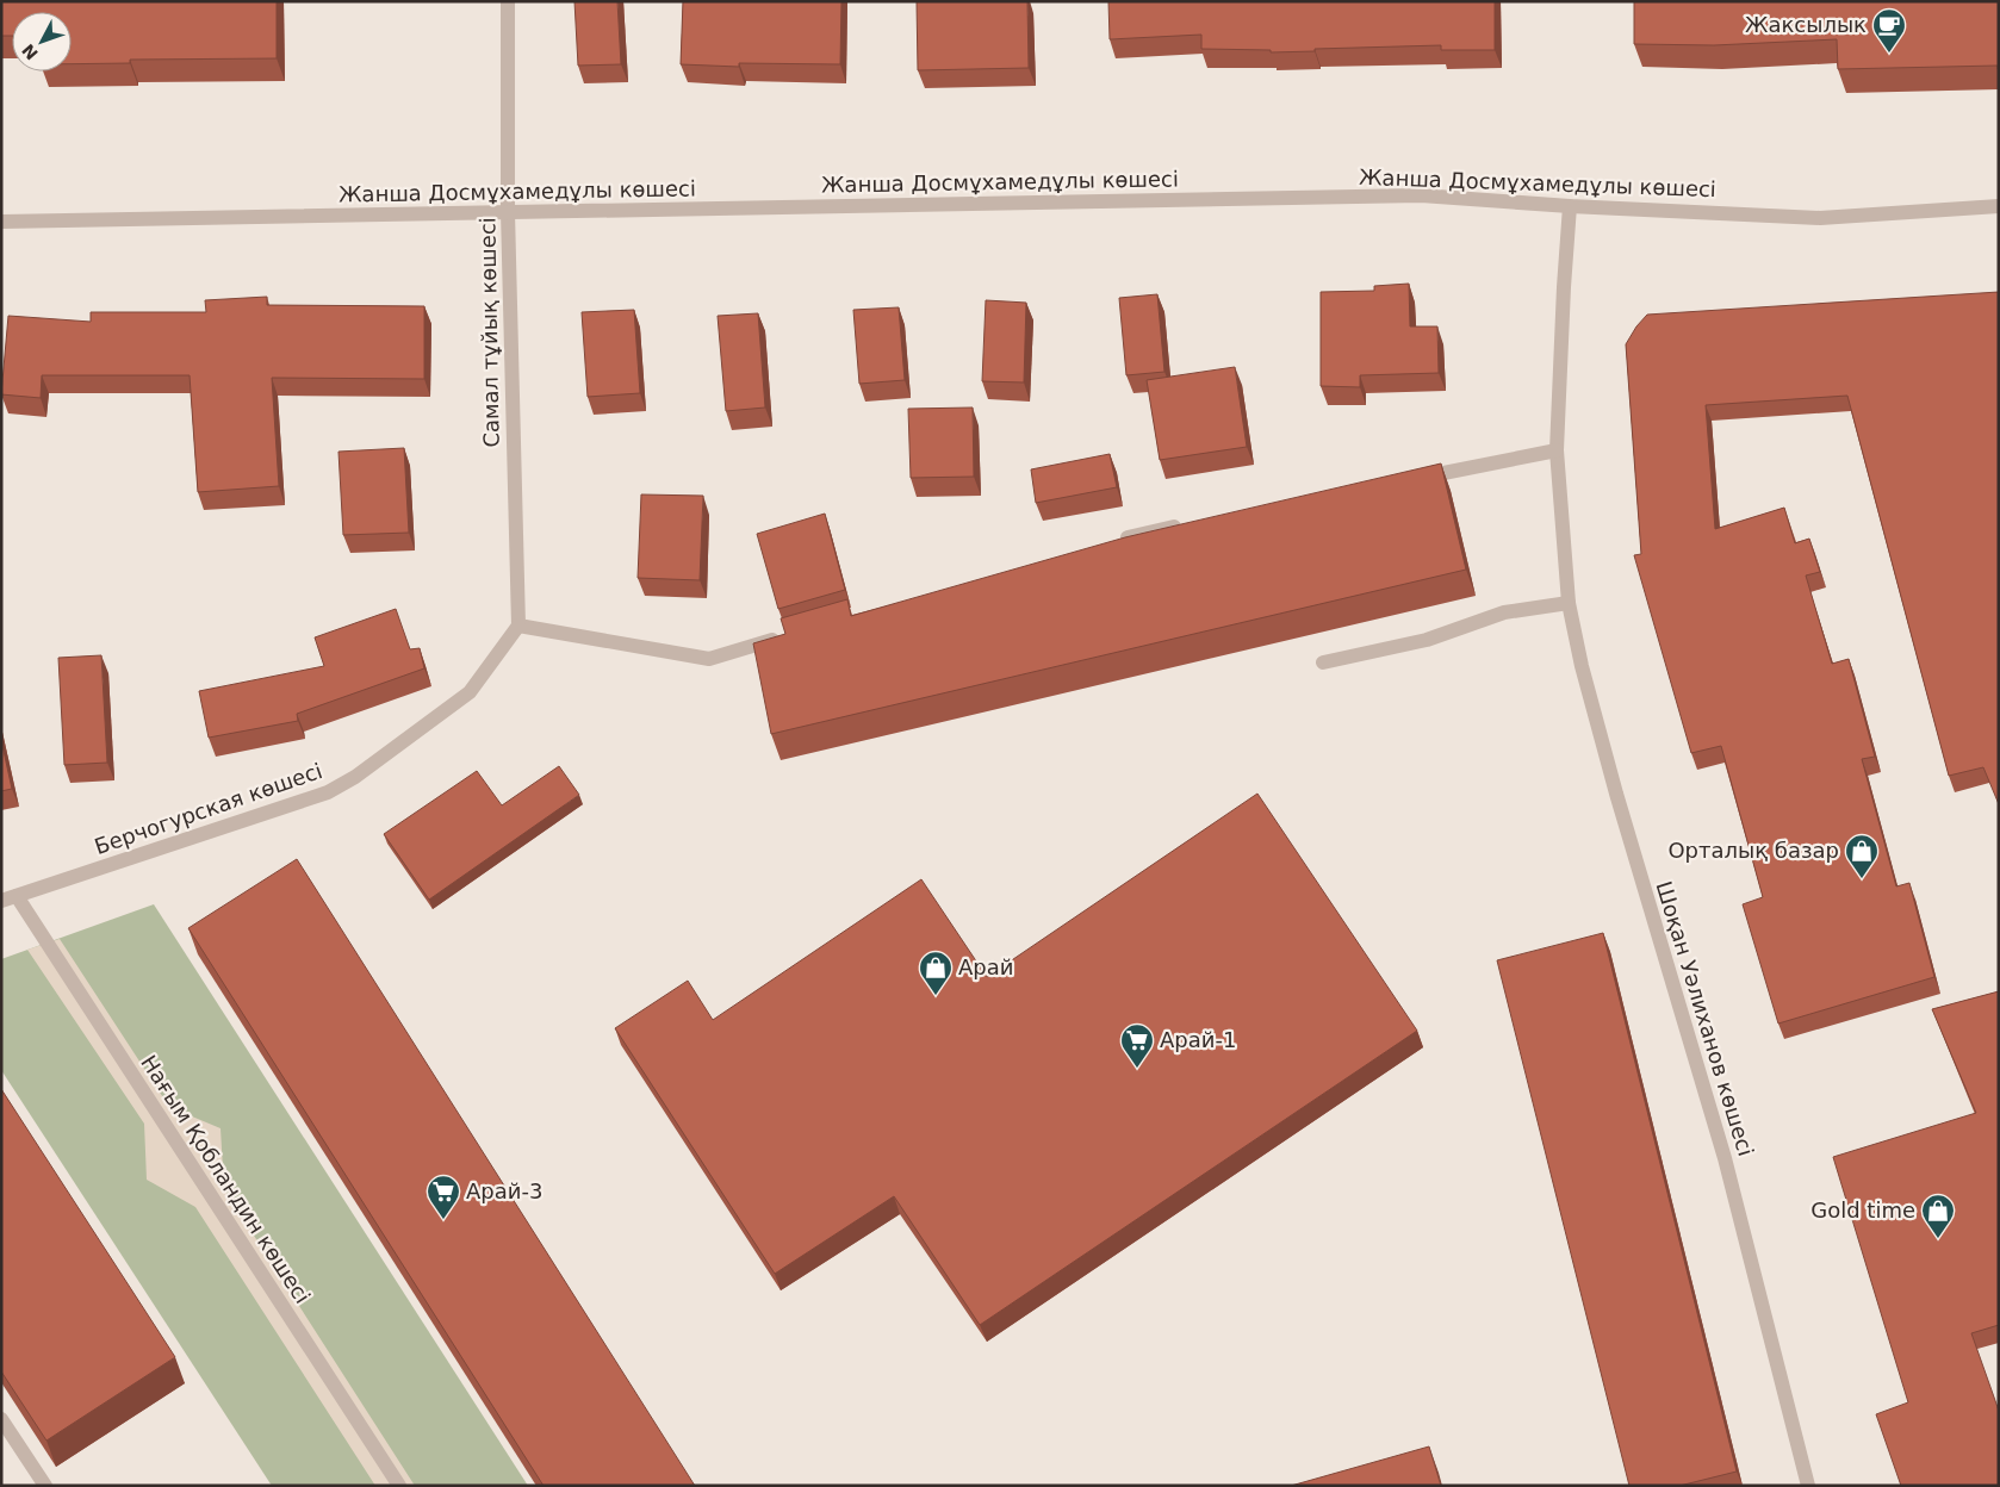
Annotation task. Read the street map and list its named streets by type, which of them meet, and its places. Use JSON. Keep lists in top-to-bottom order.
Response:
{
  "streets": {
    "street": [
      "Жанша Досмұхамедұлы көшесі",
      "Самал тұйық көшесі",
      "Берчогурская көшесі",
      "Шоқан Уәлиханов көшесі",
      "Нағым Қобландин көшесі"
    ]
  },
  "crossings": [
    ["Жанша Досмұхамедұлы көшесі", "Самал тұйық көшесі"],
    ["Жанша Досмұхамедұлы көшесі", "Шоқан Уәлиханов көшесі"],
    ["Самал тұйық көшесі", "Берчогурская көшесі"],
    ["Берчогурская көшесі", "Нағым Қобландин көшесі"]
  ],
  "places": {
    "cafe": ["Жаксылык"],
    "shop": ["Орталық базар", "Арай", "Gold time"],
    "supermarket": ["Арай-1", "Арай-3"]
  },
  "north": "bottom left"
}
